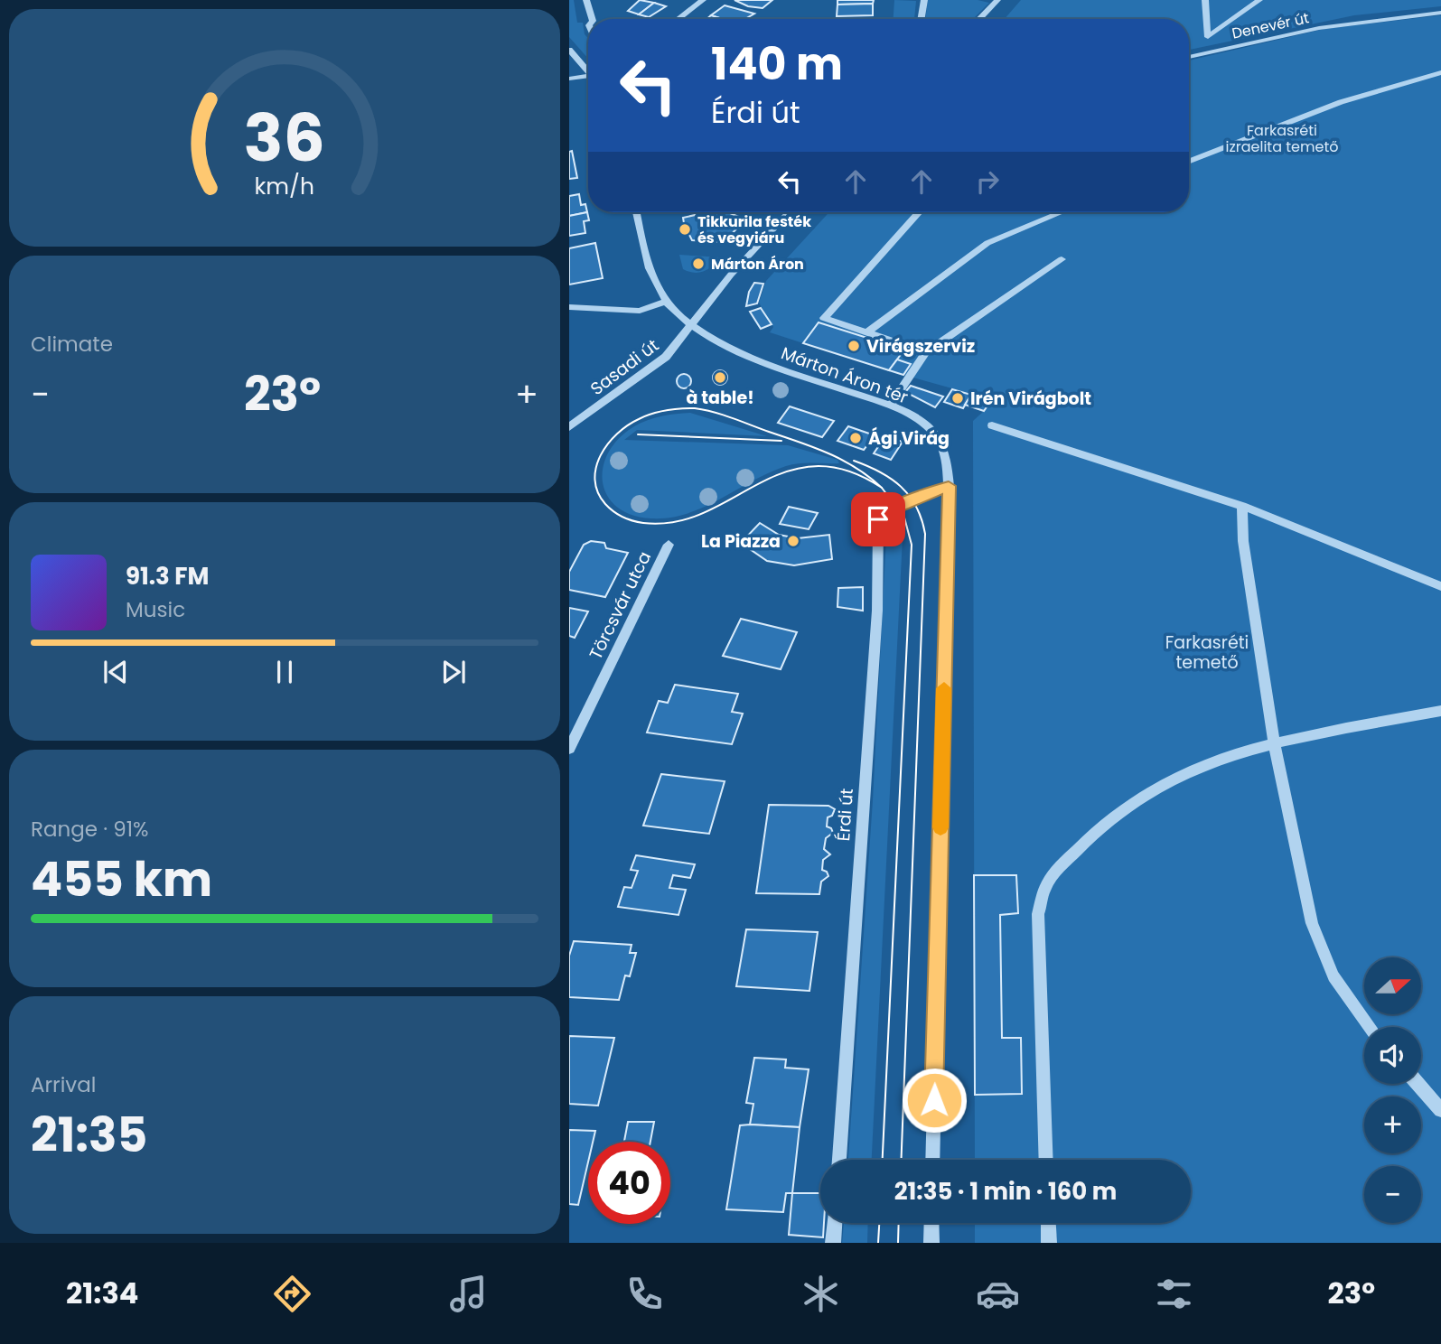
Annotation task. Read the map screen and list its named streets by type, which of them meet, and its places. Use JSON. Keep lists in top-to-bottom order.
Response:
{
  "streets": {
    "street": [
      "Denevér út",
      "Sasadi út",
      "Márton Áron tér",
      "Törcsvár utca",
      "Érdi út"
    ]
  },
  "crossings": [
    ["Sasadi út", "Márton Áron tér"],
    ["Márton Áron tér", "Érdi út"]
  ],
  "parks": ["Farkasréti izraelita temető", "Farkasréti temető"],
  "places": [
    "Tikkurila festék és vegyiáru",
    "Márton Áron",
    "Virágszerviz",
    "à table!",
    "Irén Virágbolt",
    "Ági Virág",
    "La Piazza"
  ],
  "north": "right",
  "page": {
    "turn": ["140 m", "Érdi út"],
    "tile": [
      "Climate",
      ["Range · 91%", "455 km"],
      ["Arrival", "21:35"]
    ],
    "heat": ["−", "23°", "+"],
    "song": ["91.3 FM", "Music"],
    "map_buttons": ["+", "−"],
    "limit": "40",
    "trip": "21:35 · 1 min · 160 m",
    "tabs": ["21:34", "23°"],
    "gauge": ["36", "km/h"]
  }
}
